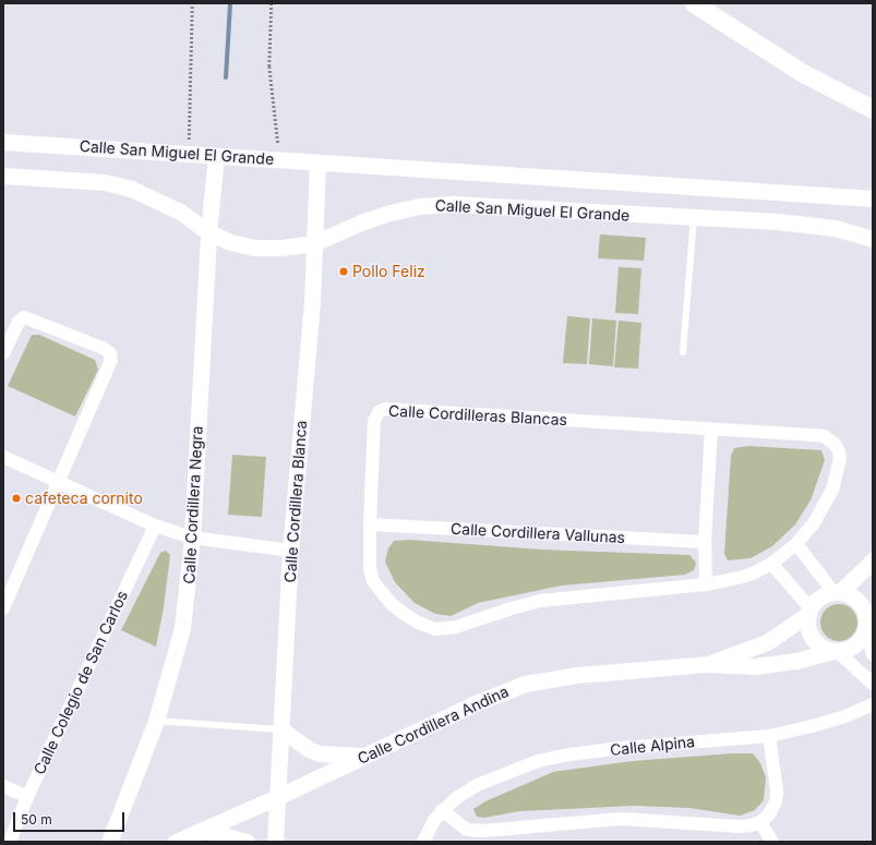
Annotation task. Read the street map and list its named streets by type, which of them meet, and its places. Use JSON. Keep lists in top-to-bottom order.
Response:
{
  "streets": {
    "street": [
      "Calle San Miguel El Grande",
      "Calle Cordilleras Blancas",
      "Calle Cordillera Blanca",
      "Calle Cordillera Negra",
      "Calle Cordillera Vallunas",
      "Calle Colegio de San Carlos",
      "Calle Cordillera Andina",
      "Calle Alpina"
    ]
  },
  "crossings": [
    ["Calle San Miguel El Grande", "Calle Cordillera Blanca"],
    ["Calle San Miguel El Grande", "Calle Cordillera Negra"],
    ["Calle Cordilleras Blancas", "Calle Cordillera Vallunas"],
    ["Calle Cordillera Blanca", "Calle Cordillera Andina"]
  ],
  "places": ["Pollo Feliz", "cafeteca cornito"],
  "scale_bar": "50 m"
}
